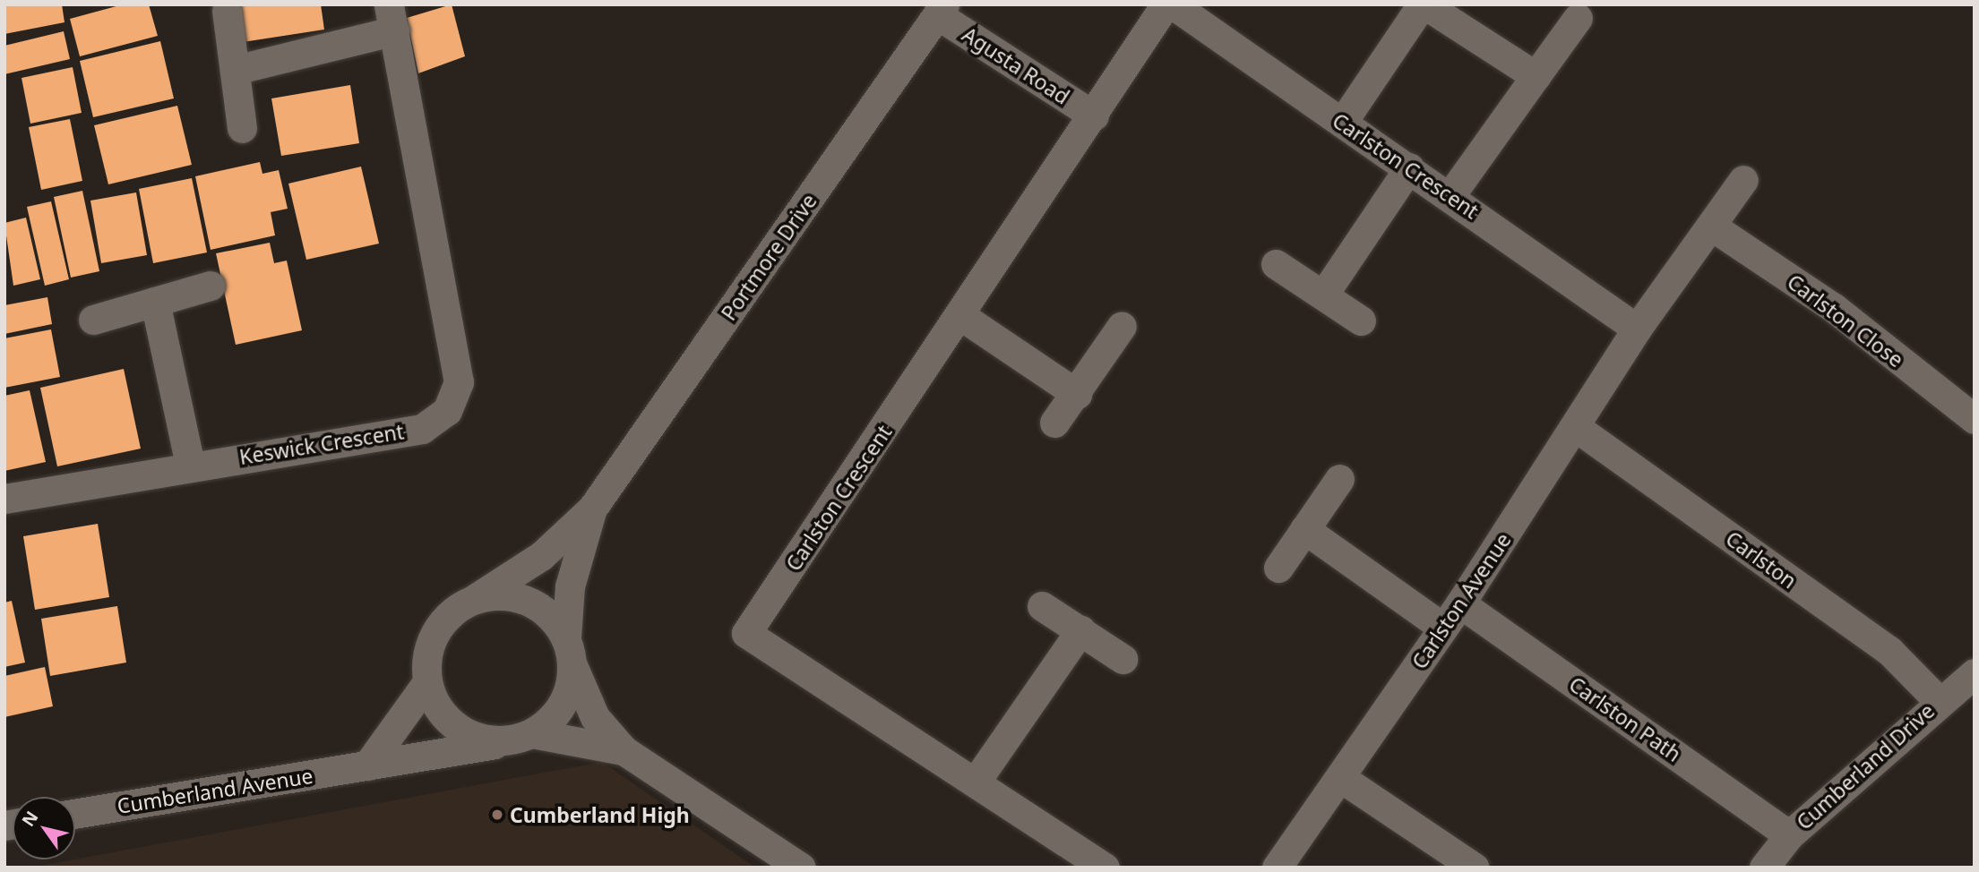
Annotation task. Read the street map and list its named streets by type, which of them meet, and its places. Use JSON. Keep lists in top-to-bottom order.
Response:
{
  "streets": {
    "street": [
      "Agusta Road",
      "Carlston Crescent",
      "Portmore Drive",
      "Carlston Close",
      "Keswick Crescent",
      "Carlston",
      "Carlston Avenue",
      "Carlston Path",
      "Cumberland Drive",
      "Cumberland Avenue"
    ]
  },
  "crossings": [
    ["Agusta Road", "Carlston Crescent"],
    ["Agusta Road", "Portmore Drive"],
    ["Carlston Crescent", "Carlston Avenue"],
    ["Portmore Drive", "Cumberland Avenue"],
    ["Carlston Close", "Carlston Avenue"],
    ["Carlston", "Carlston Avenue"],
    ["Carlston", "Cumberland Drive"],
    ["Carlston Avenue", "Carlston Path"],
    ["Carlston Path", "Cumberland Drive"]
  ],
  "places": ["Cumberland High"],
  "north": "top left"
}
